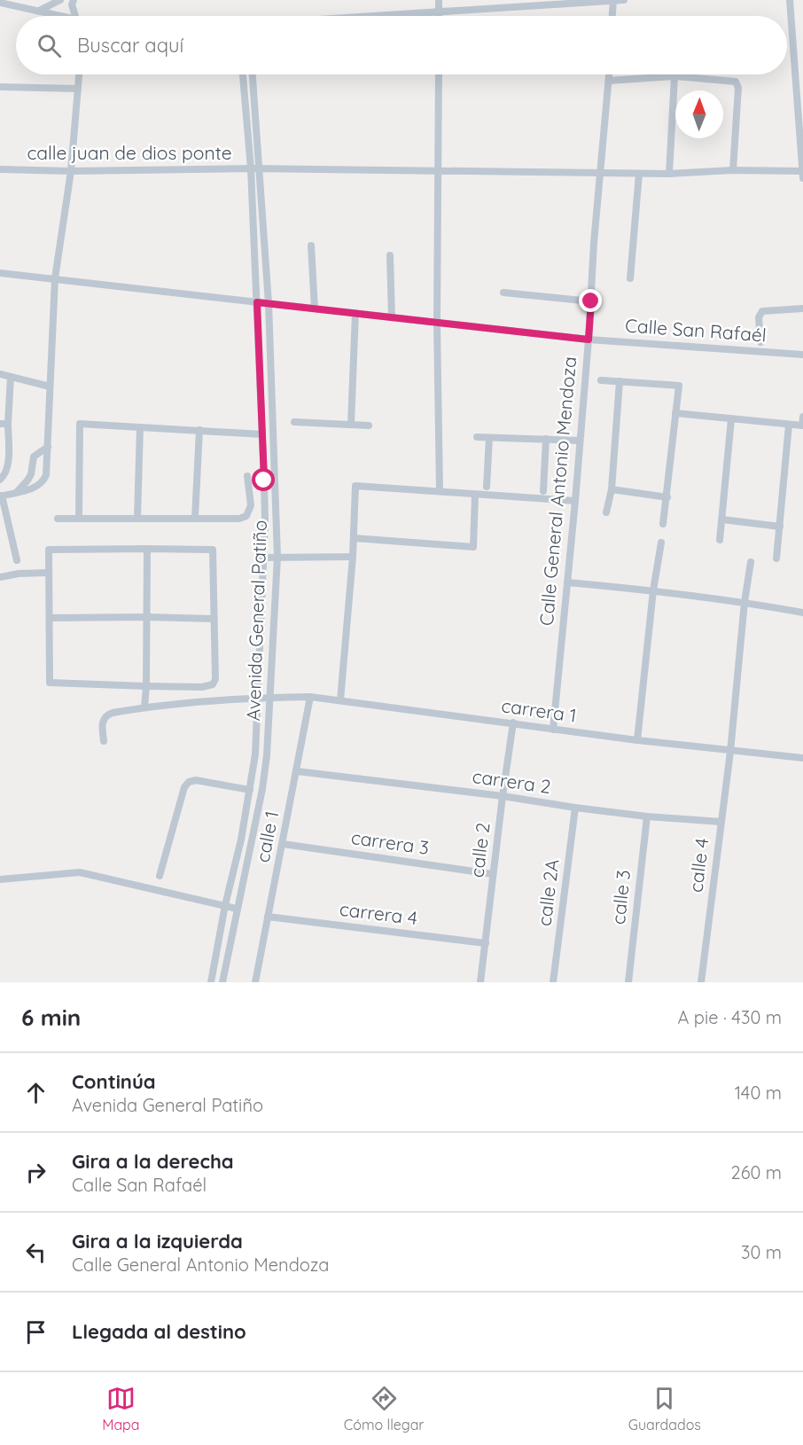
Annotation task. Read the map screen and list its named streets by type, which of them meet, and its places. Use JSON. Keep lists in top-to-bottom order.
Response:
{
  "streets": {
    "street": [
      "calle juan de dios ponte",
      "Calle San Rafaél",
      "Calle General Antonio Mendoza",
      "Avenida General Patiño",
      "carrera 1",
      "carrera 2",
      "calle 1",
      "carrera 3",
      "calle 2",
      "calle 4",
      "calle 2A",
      "calle 3",
      "carrera 4"
    ]
  },
  "crossings": [
    ["calle juan de dios ponte", "Calle General Antonio Mendoza"],
    ["calle juan de dios ponte", "Avenida General Patiño"],
    ["Calle San Rafaél", "Calle General Antonio Mendoza"],
    ["Calle San Rafaél", "Avenida General Patiño"],
    ["Calle General Antonio Mendoza", "carrera 1"],
    ["Avenida General Patiño", "carrera 1"],
    ["carrera 1", "calle 1"],
    ["carrera 1", "calle 2"],
    ["carrera 1", "calle 4"],
    ["carrera 2", "calle 1"],
    ["carrera 2", "calle 2"],
    ["carrera 2", "calle 4"],
    ["carrera 2", "calle 2A"],
    ["carrera 2", "calle 3"],
    ["calle 1", "carrera 3"],
    ["calle 1", "carrera 4"],
    ["carrera 3", "calle 2"],
    ["calle 2", "carrera 4"]
  ],
  "north": "top",
  "page": {
    "search": "Buscar aquí",
    "heading": ["6 min", "A pie · 430 m"],
    "list": [
      ["Continúa", "Avenida General Patiño", "140 m"],
      ["Gira a la derecha", "Calle San Rafaél", "260 m"],
      ["Gira a la izquierda", "Calle General Antonio Mendoza", "30 m"],
      "Llegada al destino"
    ],
    "nav": ["Mapa", "Cómo llegar", "Guardados"]
  }
}
